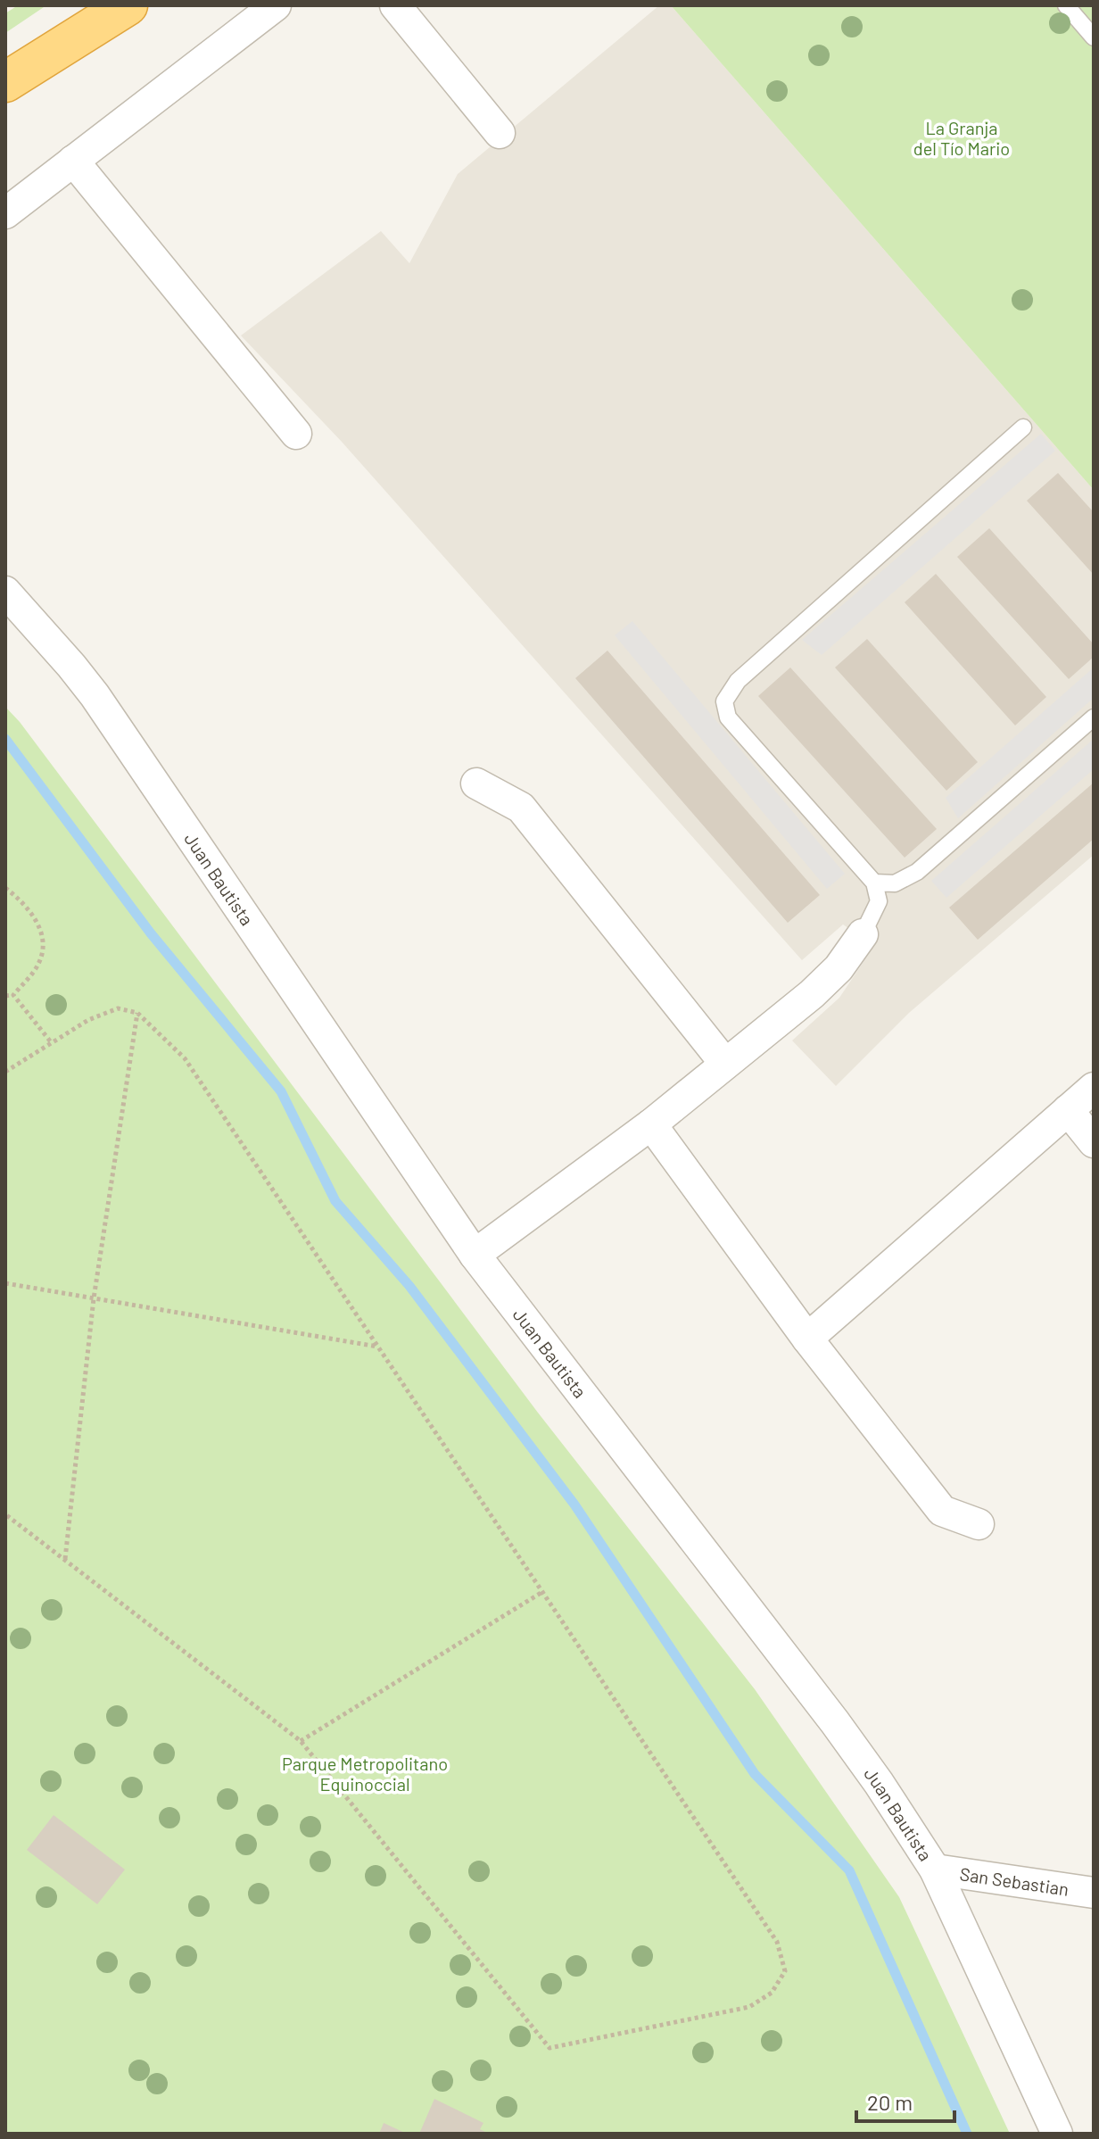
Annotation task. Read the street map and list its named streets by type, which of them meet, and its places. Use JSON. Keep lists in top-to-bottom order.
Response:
{
  "streets": {
    "street": ["Juan Bautista", "San Sebastian"]
  },
  "crossings": [
    ["Juan Bautista", "San Sebastian"]
  ],
  "parks": ["La Granja del Tío Mario", "Parque Metropolitano Equinoccial"],
  "scale_bar": "20 m"
}
